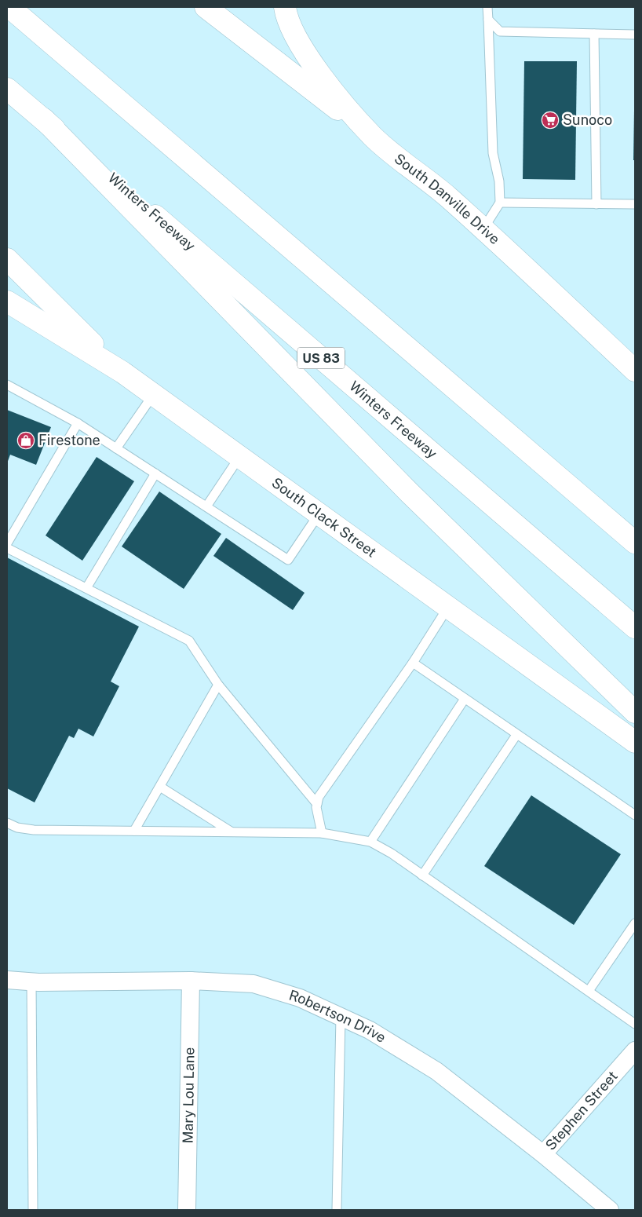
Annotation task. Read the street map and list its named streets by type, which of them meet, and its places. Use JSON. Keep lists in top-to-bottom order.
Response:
{
  "streets": {
    "main road": [
      "South Danville Drive",
      "Winters Freeway",
      "US 83",
      "South Clack Street"
    ],
    "street": ["Robertson Drive", "Mary Lou Lane", "Stephen Street"]
  },
  "crossings": [
    ["Robertson Drive", "Mary Lou Lane"],
    ["Robertson Drive", "Stephen Street"]
  ],
  "places": {
    "supermarket": ["Sunoco"],
    "shop": ["Firestone"]
  }
}
